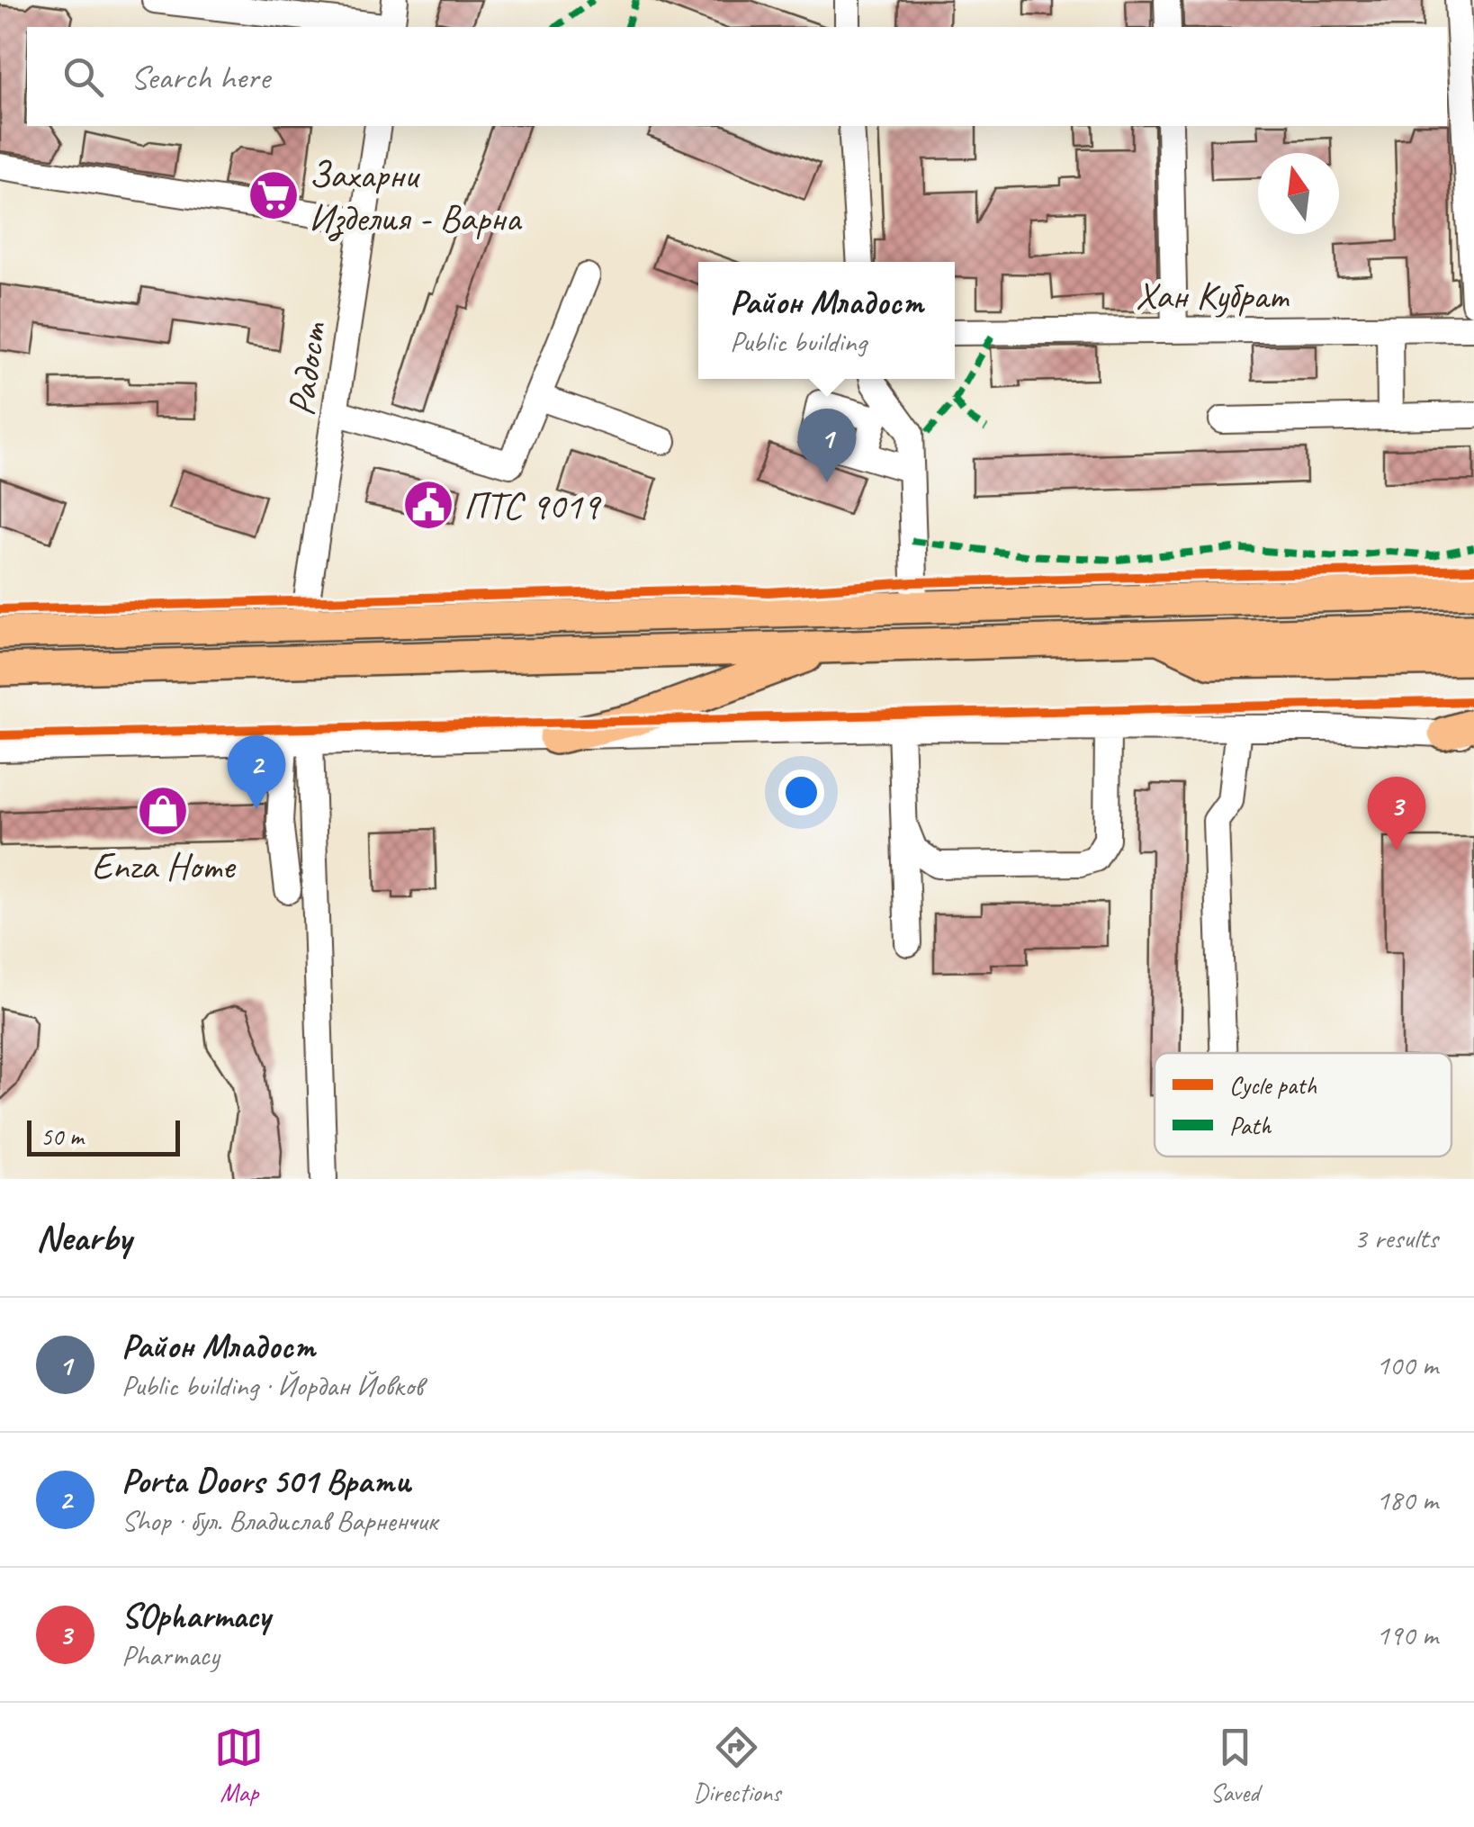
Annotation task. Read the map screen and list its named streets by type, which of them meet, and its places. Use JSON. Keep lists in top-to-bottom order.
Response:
{
  "streets": {
    "street": ["Хан Кубрат", "Радост"]
  },
  "places": {
    "supermarket": ["Захарни Изделия - Варна"],
    "public building": ["ПТС 9019"],
    "shop": ["Enza Home"]
  },
  "legend": ["Cycle path", "Path"],
  "scale_bar": "50 m",
  "north": "top",
  "page": {
    "search": "Search here",
    "popup": ["Район Младост", "Public building"],
    "pins": ["1", "2", "3"],
    "scale": "50 m",
    "heading": ["Nearby", "3 results"],
    "list": [
      {
        "mark": "1",
        "name": "Район Младост",
        "note": "Public building · Йордан Йовков",
        "value": "100 m"
      },
      {
        "mark": "2",
        "name": "Porta Doors 501 Врати",
        "note": "Shop · бул. Владислав Варненчик",
        "value": "180 m"
      },
      {
        "mark": "3",
        "name": "SOpharmacy",
        "note": "Pharmacy",
        "value": "190 m"
      }
    ],
    "nav": ["Map", "Directions", "Saved"]
  }
}
